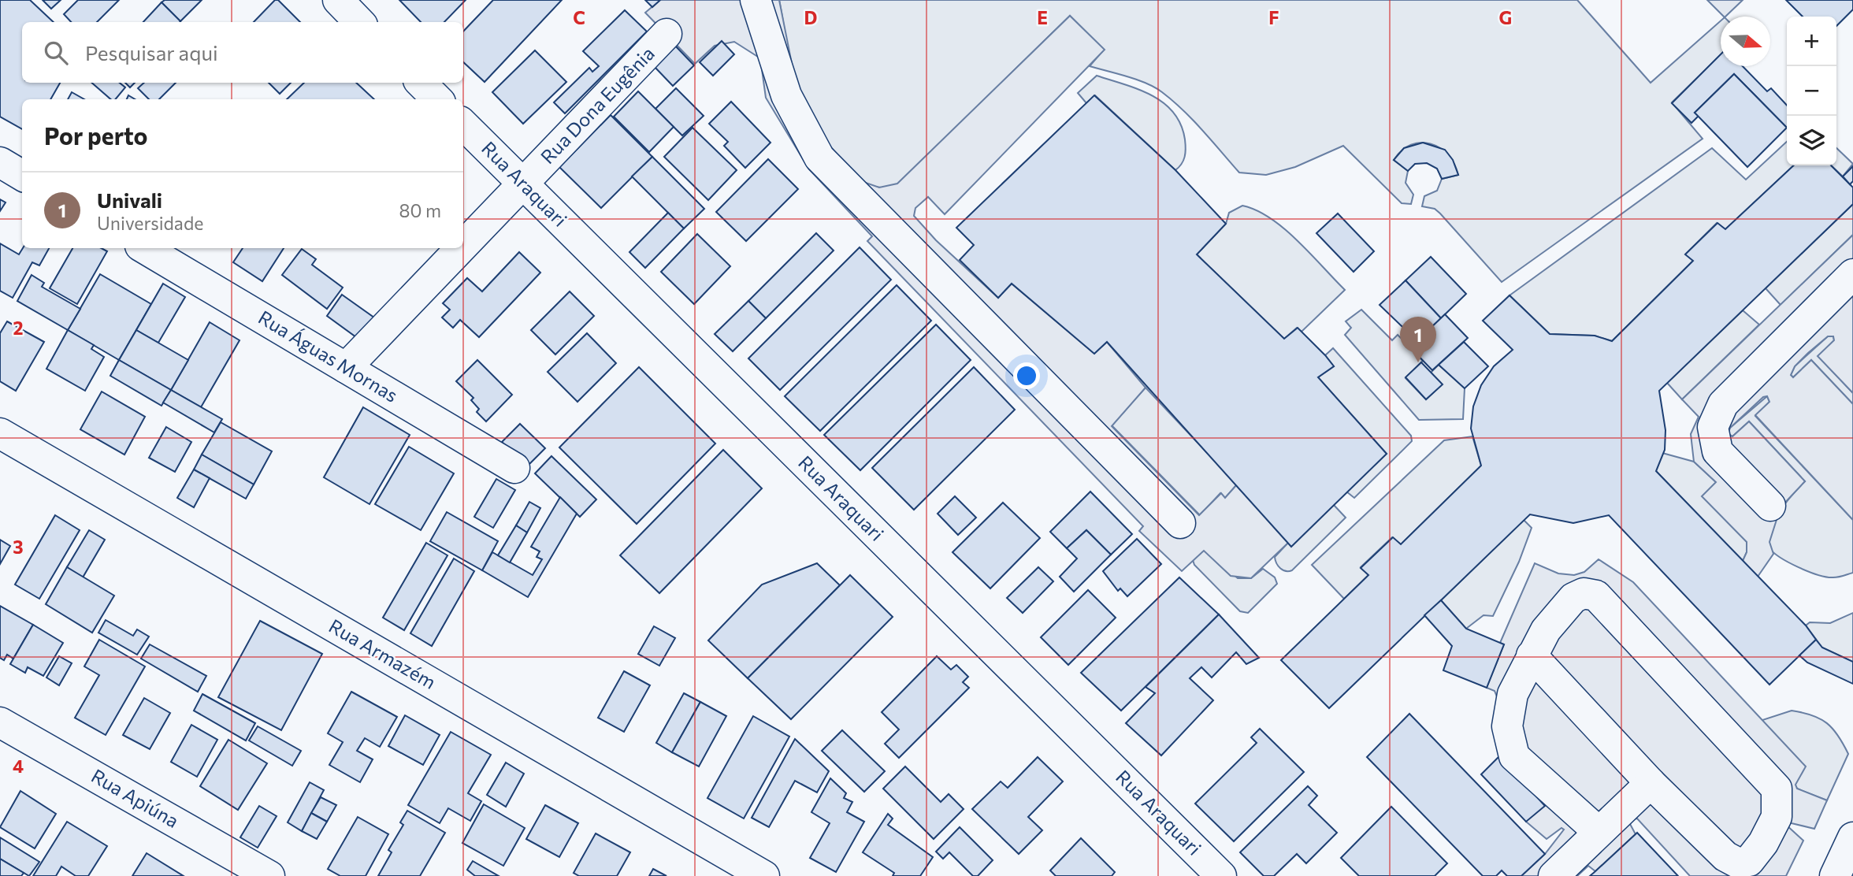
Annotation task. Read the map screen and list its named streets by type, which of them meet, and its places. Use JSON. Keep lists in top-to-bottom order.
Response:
{
  "streets": {
    "street": [
      "Rua Dona Eugênia",
      "Rua Araquari",
      "Rua Águas Mornas",
      "Rua Armazém",
      "Rua Apiúna"
    ]
  },
  "crossings": [
    ["Rua Dona Eugênia", "Rua Araquari"],
    ["Rua Dona Eugênia", "Rua Águas Mornas"]
  ],
  "north": "right",
  "page": {
    "map_buttons": ["+", "−"],
    "search": "Pesquisar aqui",
    "heading": "Por perto",
    "list": [
      {
        "mark": "1",
        "name": "Univali",
        "note": "Universidade",
        "value": "80 m"
      }
    ],
    "pins": "1"
  },
  "grid": {
    "columns": [
      "C",
      "D",
      "E",
      "F",
      "G"
    ],
    "rows": ["2", "3", "4"]
  }
}
